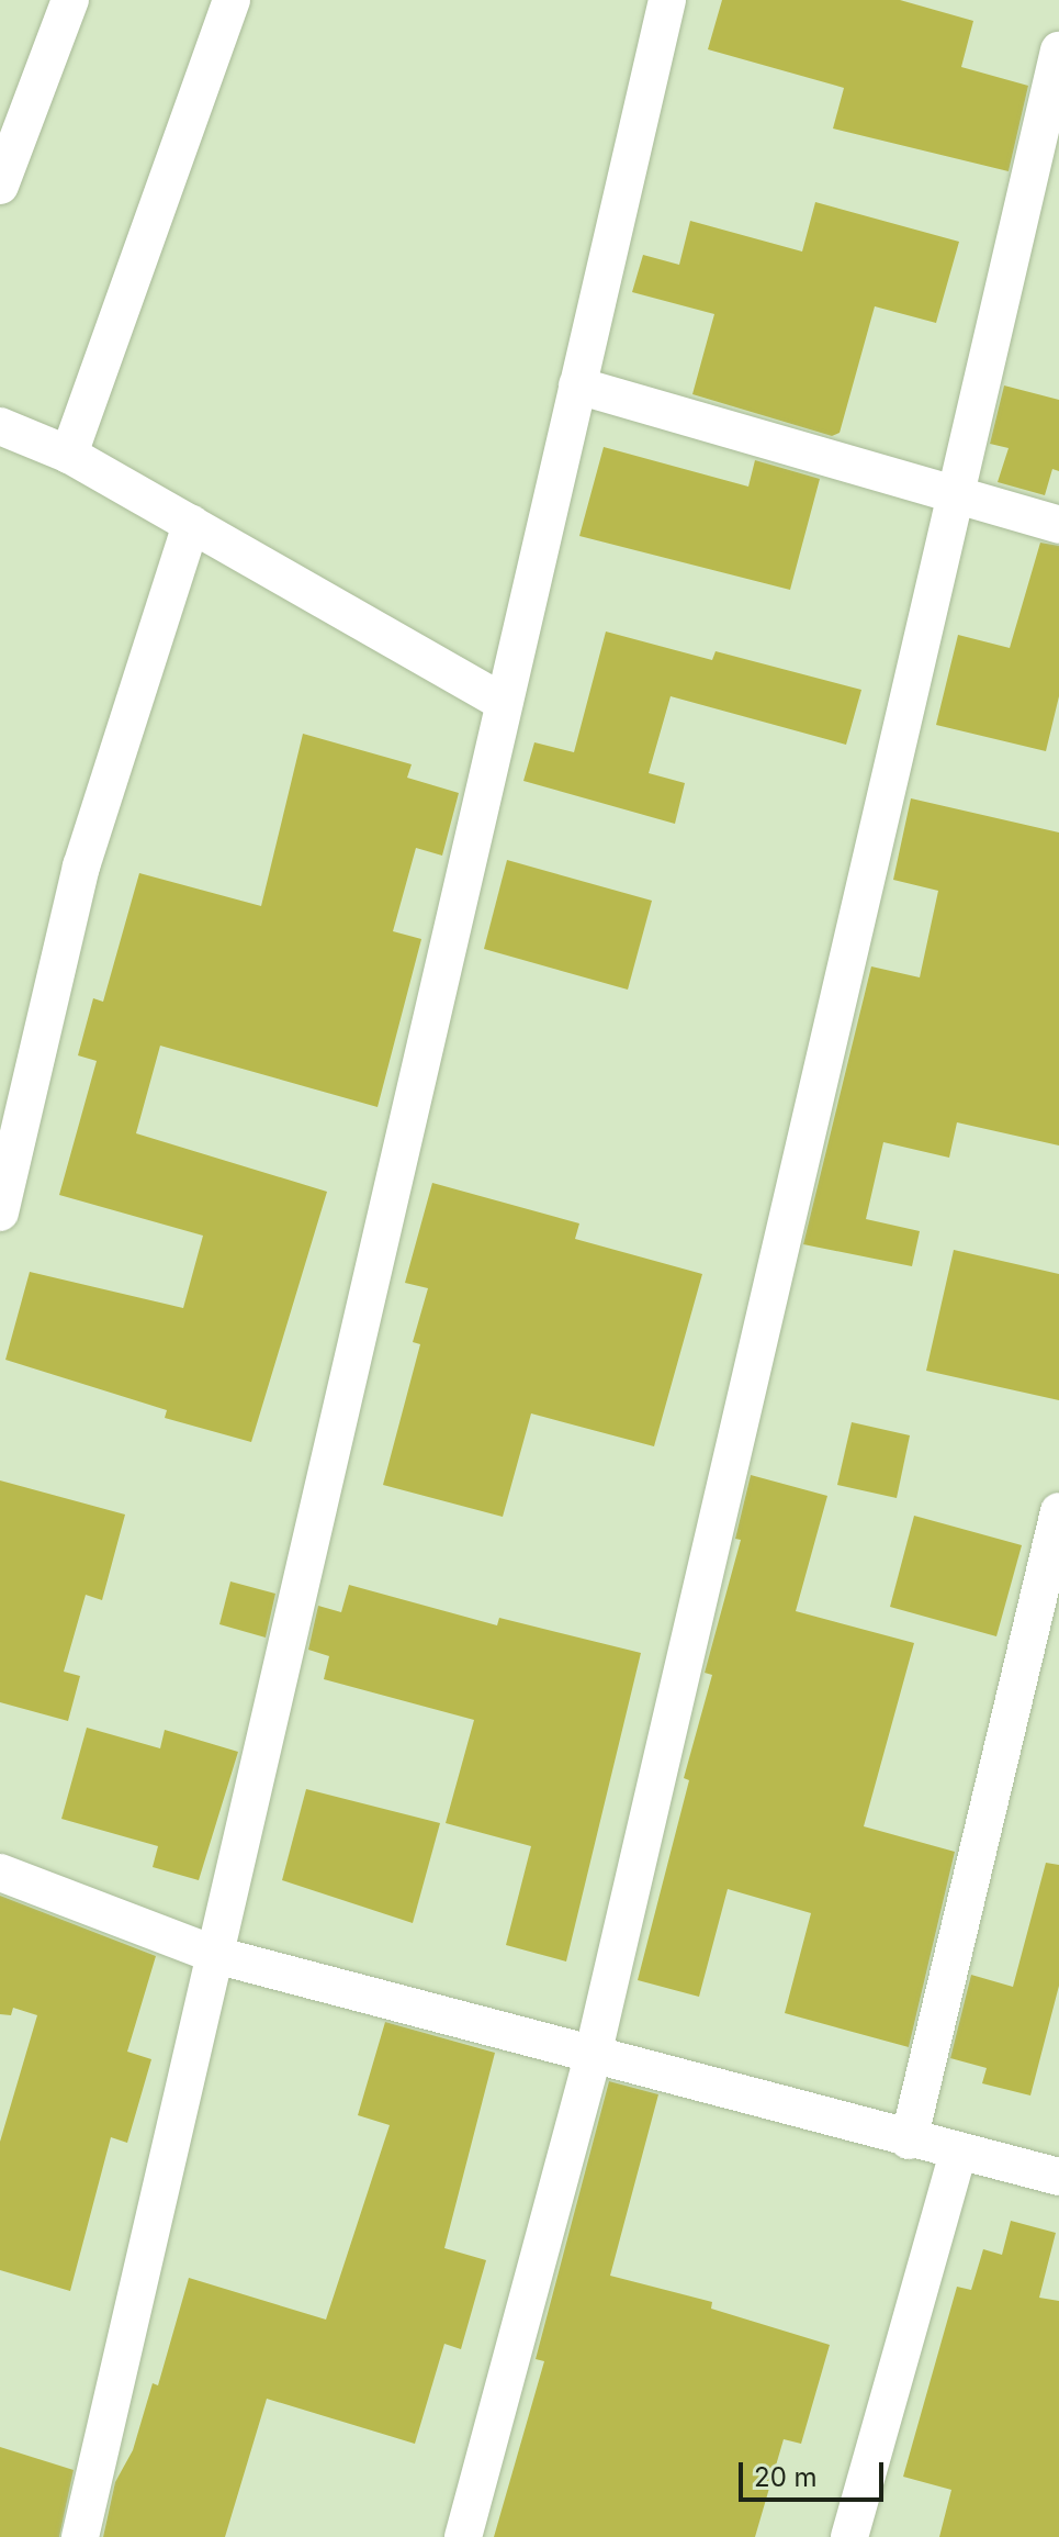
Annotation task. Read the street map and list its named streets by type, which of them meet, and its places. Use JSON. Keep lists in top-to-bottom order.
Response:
{
  "scale_bar": "20 m"
}
